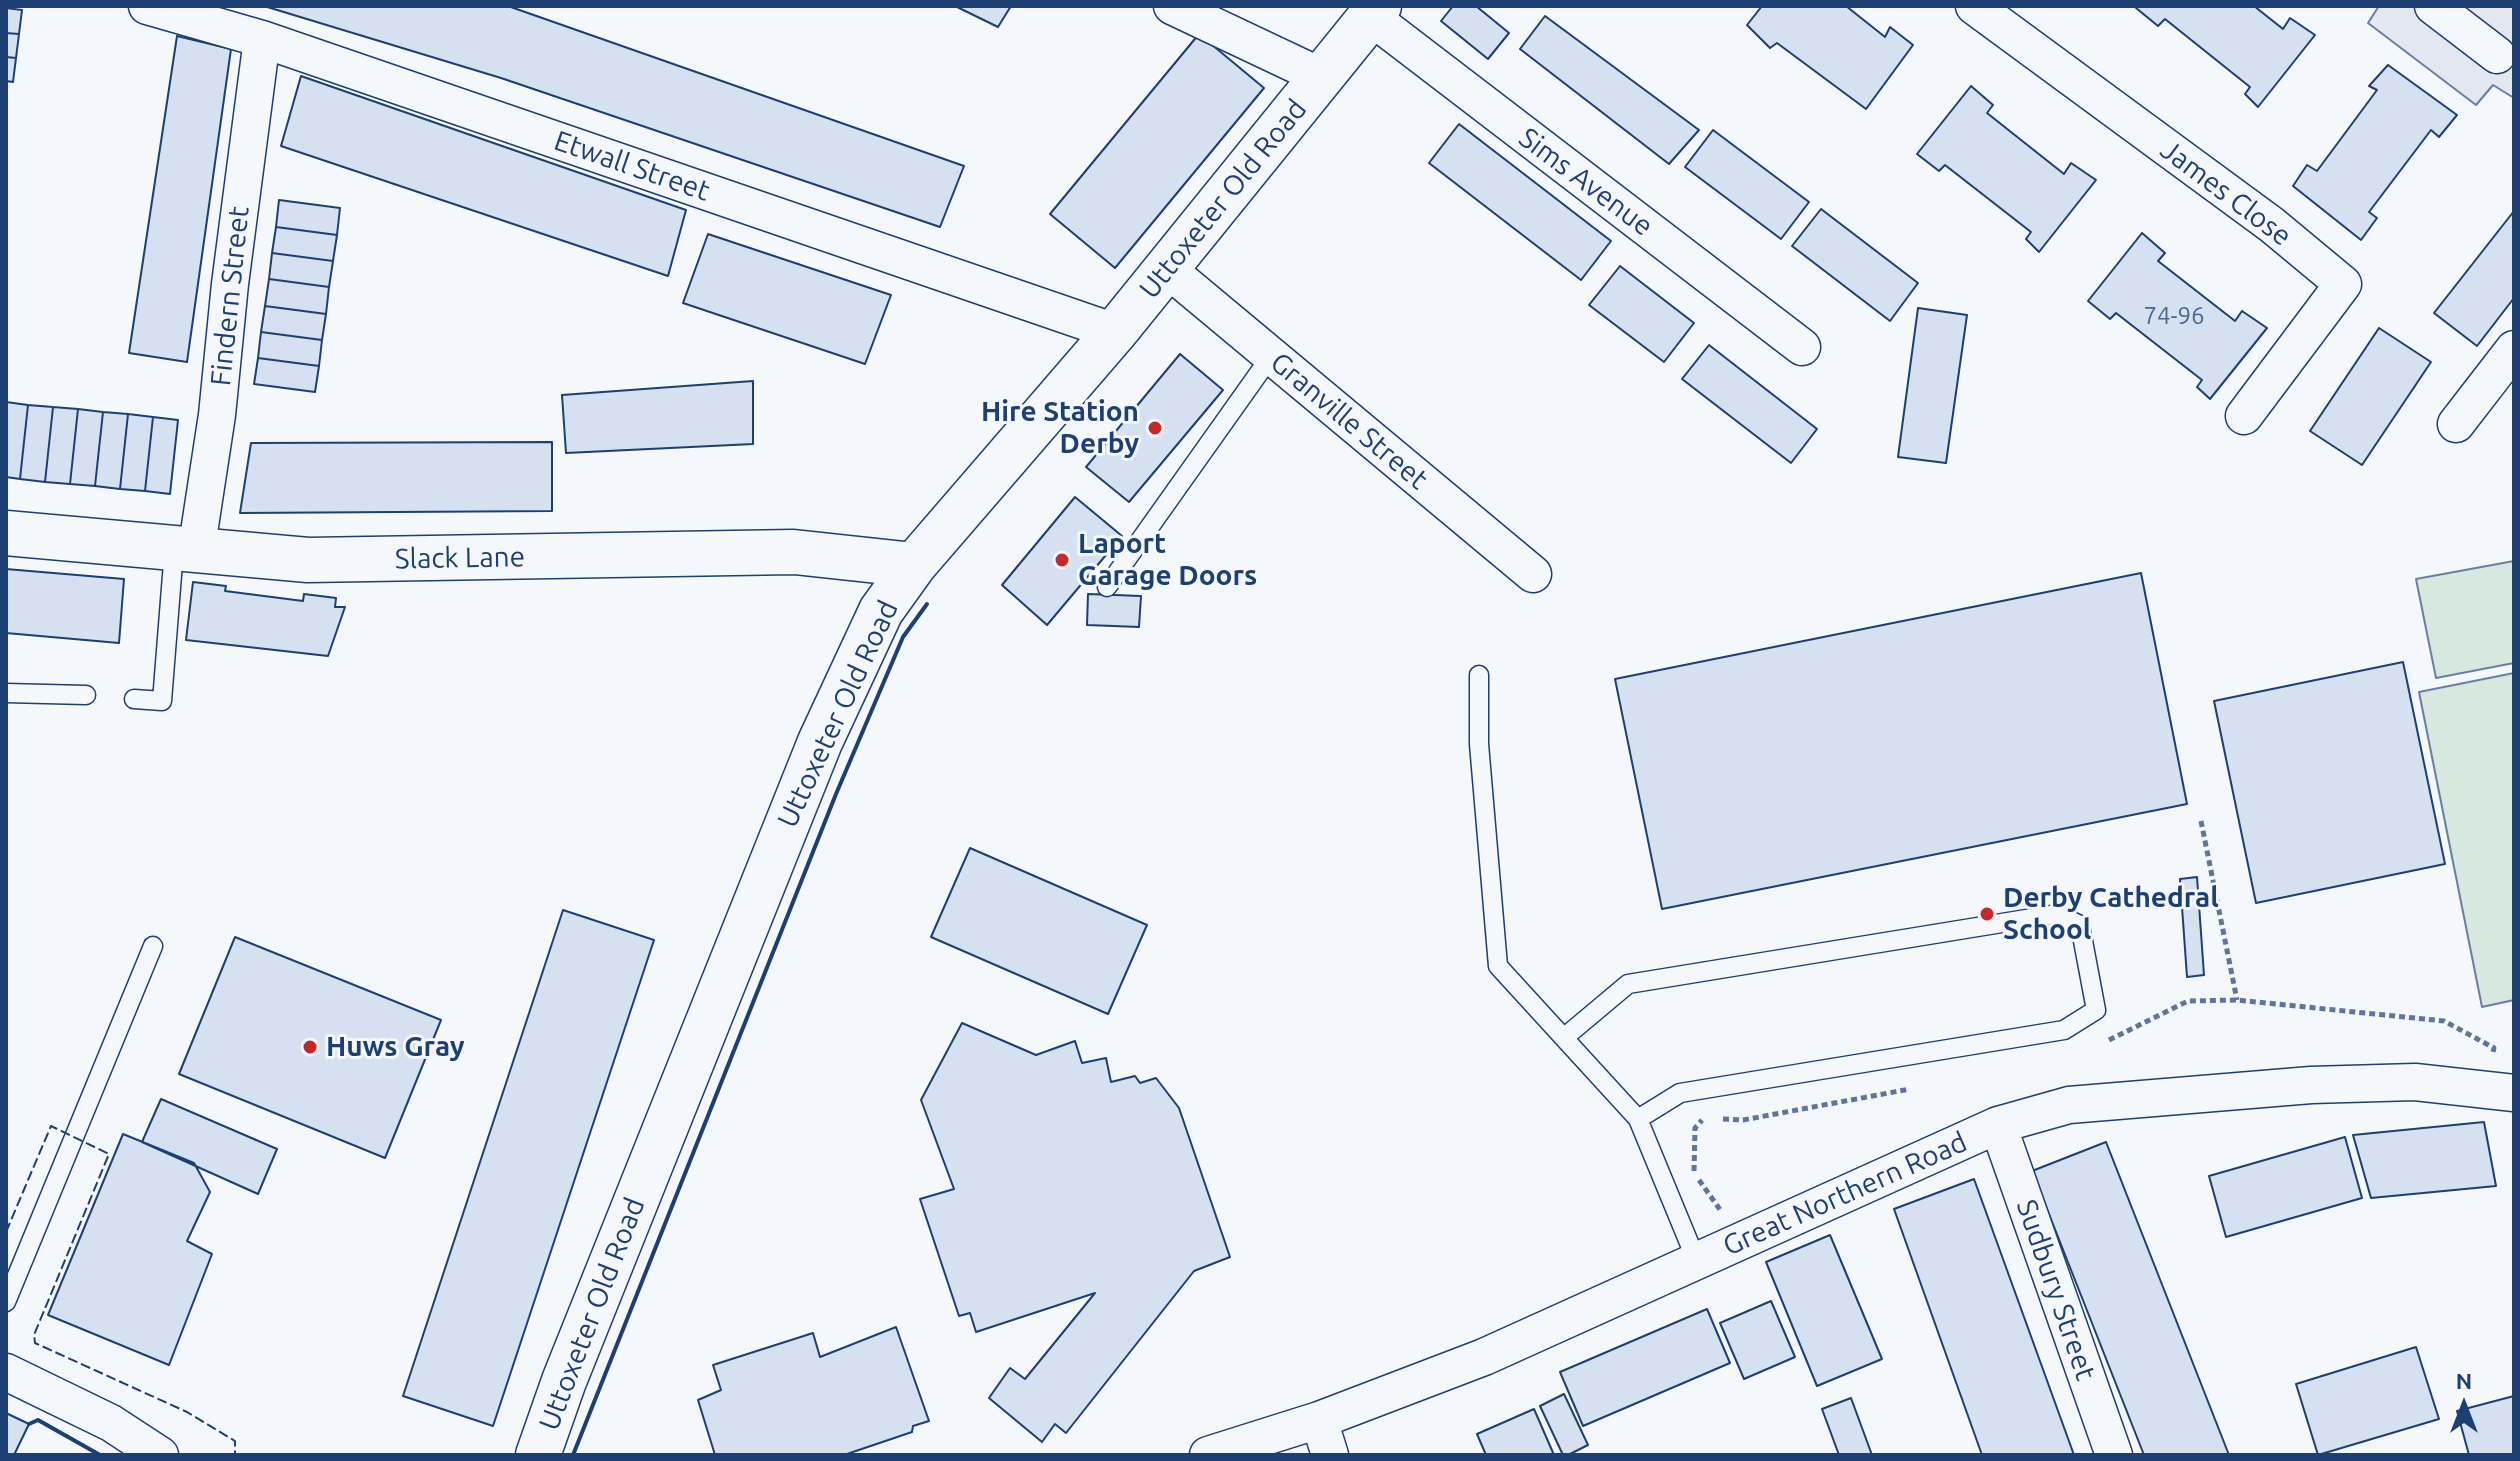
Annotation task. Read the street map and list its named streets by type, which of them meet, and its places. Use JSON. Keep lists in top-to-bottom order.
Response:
{
  "streets": {
    "street": [
      "Etwall Street",
      "Sims Avenue",
      "James Close",
      "Uttoxeter Old Road",
      "Findern Street",
      "Granville Street",
      "Slack Lane",
      "Great Northern Road",
      "Sudbury Street"
    ]
  },
  "crossings": [
    ["Etwall Street", "Uttoxeter Old Road"],
    ["Etwall Street", "Findern Street"],
    ["Sims Avenue", "Uttoxeter Old Road"],
    ["Uttoxeter Old Road", "Granville Street"],
    ["Uttoxeter Old Road", "Slack Lane"],
    ["Findern Street", "Slack Lane"],
    ["Great Northern Road", "Sudbury Street"]
  ],
  "places": [
    "Hire Station Derby",
    "Laport Garage Doors",
    "Derby Cathedral School",
    "Huws Gray"
  ],
  "house_numbers": ["74-96"],
  "north": "top"
}
